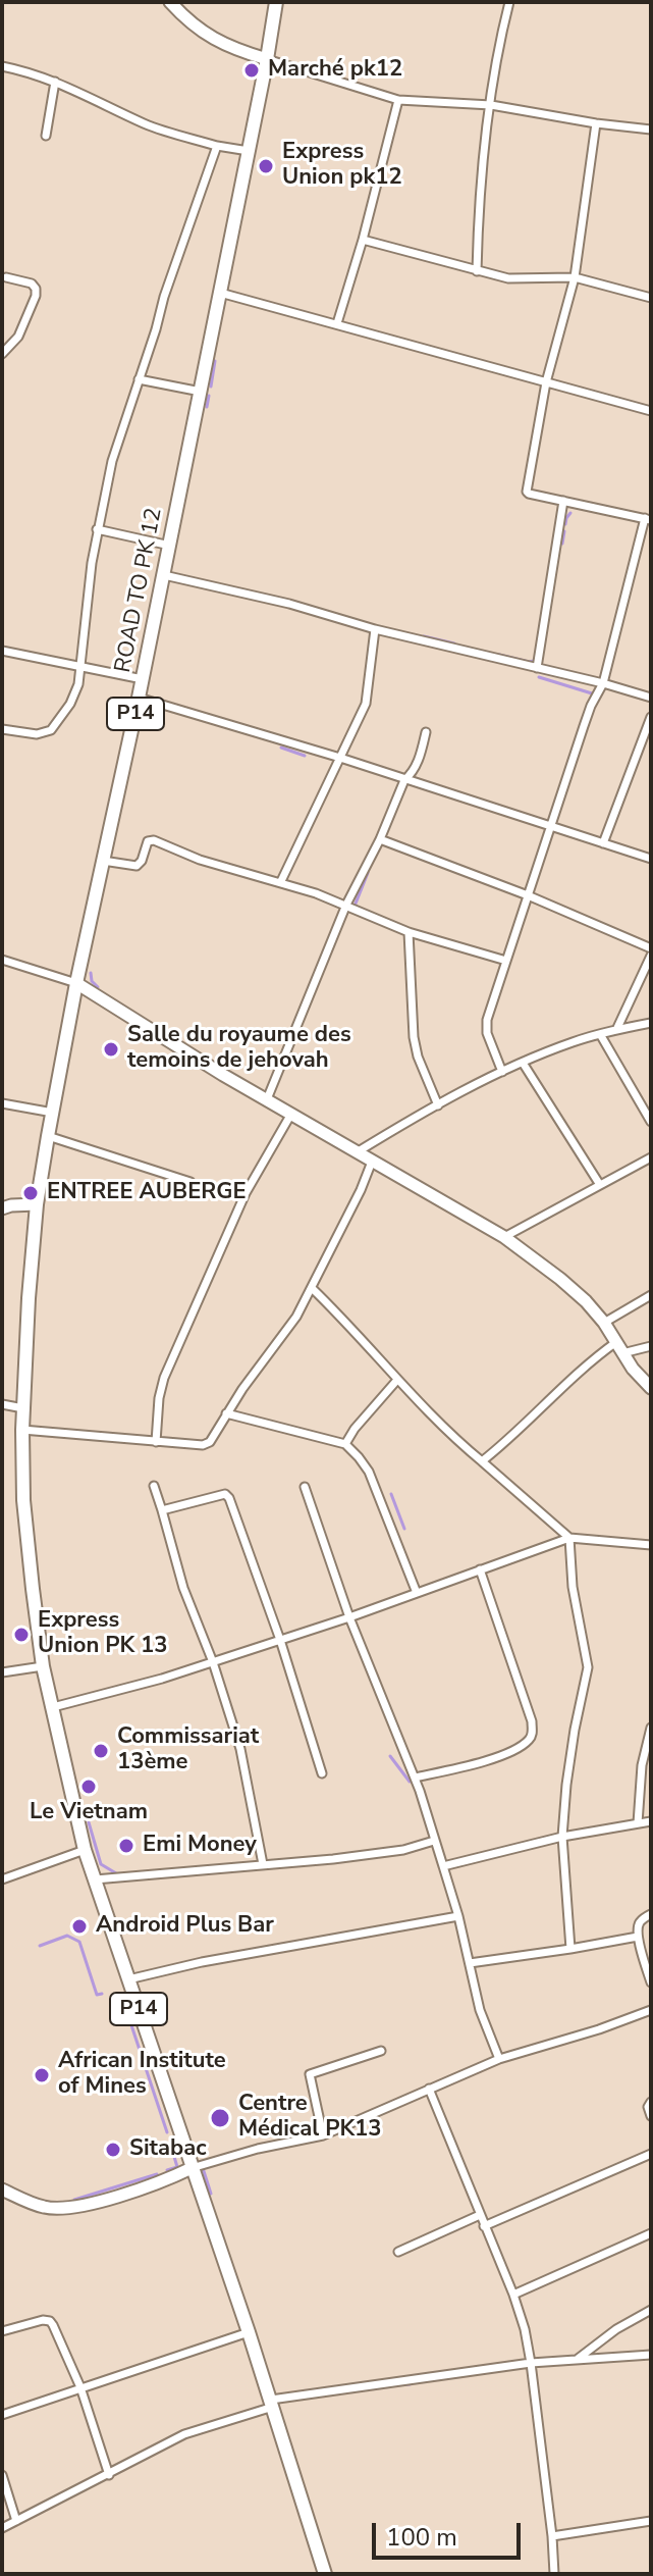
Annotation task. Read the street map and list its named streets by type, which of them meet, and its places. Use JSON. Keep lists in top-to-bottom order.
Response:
{
  "streets": {
    "main road": ["ROAD TO PK 12", "P14"]
  },
  "crossings": [
    ["ROAD TO PK 12", "P14"]
  ],
  "places": [
    "Marché pk12",
    "Express Union pk12",
    "Salle du royaume des temoins de jehovah",
    "ENTREE AUBERGE",
    "Express Union PK 13",
    "Commissariat 13ème",
    "Le Vietnam",
    "Emi Money",
    "Android Plus Bar",
    "African Institute of Mines",
    "Centre Médical PK13",
    "Sitabac"
  ],
  "scale_bar": "100 m"
}
